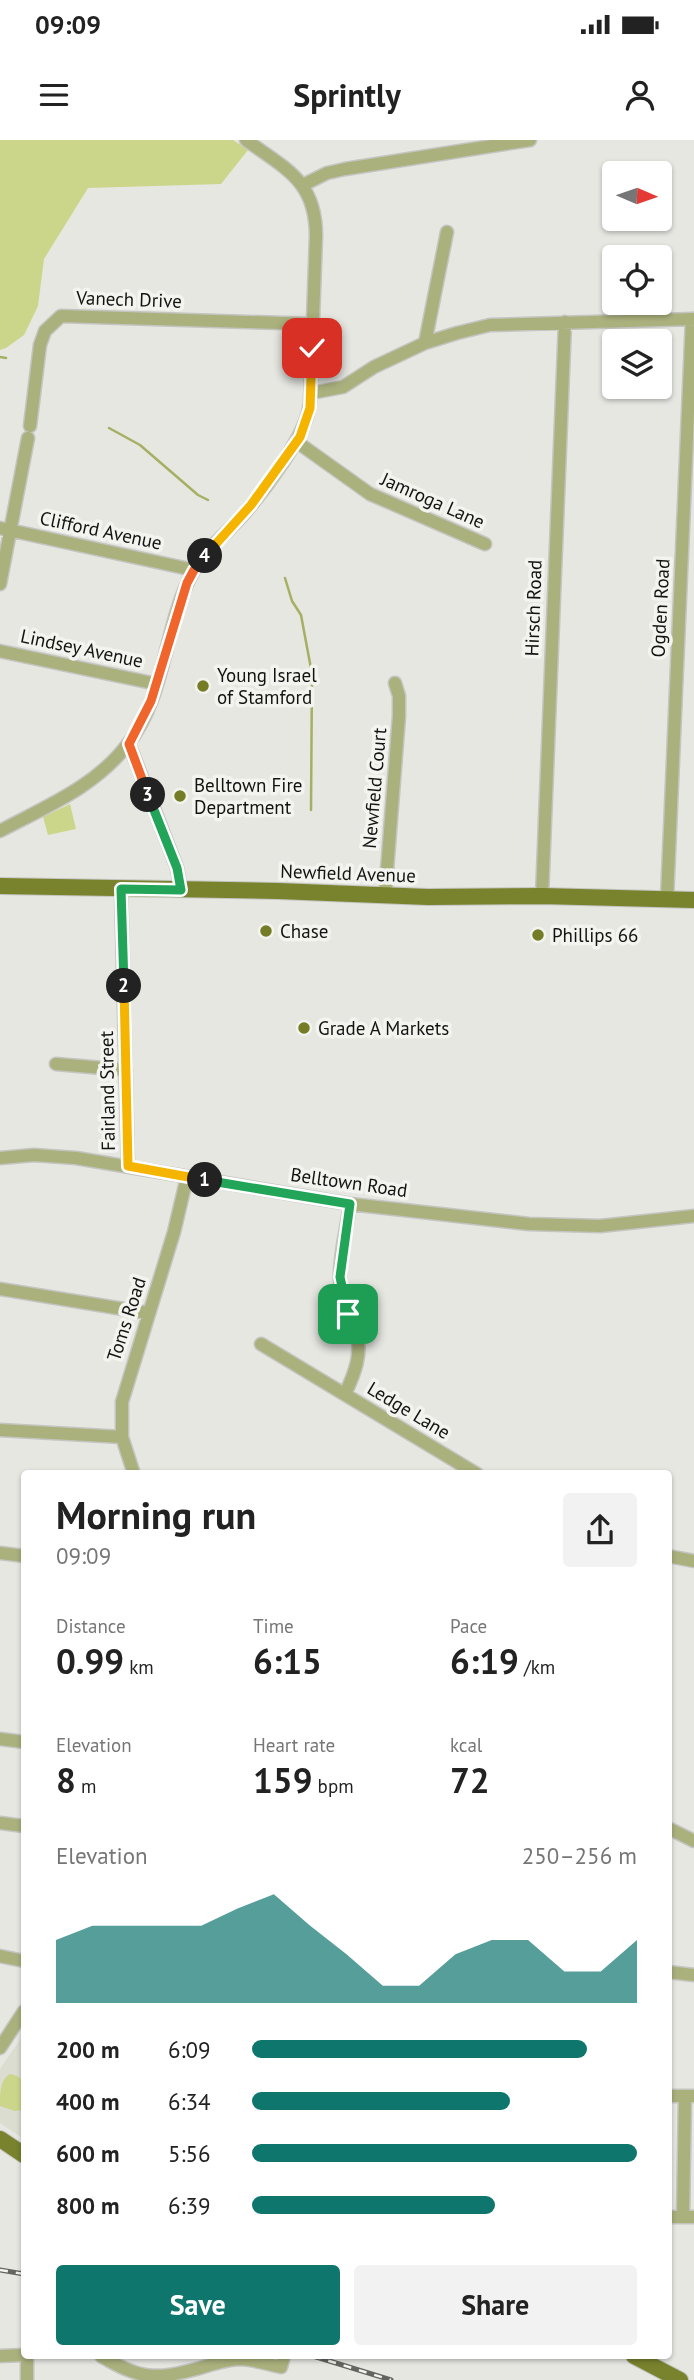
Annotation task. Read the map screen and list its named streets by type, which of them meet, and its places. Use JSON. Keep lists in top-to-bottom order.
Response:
{
  "streets": {
    "main road": ["Newfield Avenue"],
    "street": [
      "Vanech Drive",
      "Jamroga Lane",
      "Clifford Avenue",
      "Hirsch Road",
      "Ogden Road",
      "Lindsey Avenue",
      "Newfield Court",
      "Fairland Street",
      "Belltown Road",
      "Toms Road",
      "Ledge Lane"
    ]
  },
  "crossings": [
    ["Vanech Drive", "Clifford Avenue"],
    ["Hirsch Road", "Newfield Avenue"],
    ["Ogden Road", "Newfield Avenue"],
    ["Newfield Court", "Newfield Avenue"],
    ["Newfield Avenue", "Fairland Street"],
    ["Fairland Street", "Belltown Road"],
    ["Belltown Road", "Toms Road"],
    ["Belltown Road", "Ledge Lane"]
  ],
  "places": [
    "Young Israel of Stamford",
    "Belltown Fire Department",
    "Chase",
    "Phillips 66",
    "Grade A Markets"
  ],
  "north": "right",
  "page": {
    "status": "09:09",
    "header": "Sprintly",
    "pins": [
      "4",
      "3",
      "2",
      "1"
    ],
    "heading": ["Morning run", "09:09"],
    "stats": [
      ["Distance", "0.99 km"],
      ["Time", "6:15"],
      ["Pace", "6:19 /km"],
      ["Elevation", "8 m"],
      ["Heart rate", "159 bpm"],
      ["kcal", "72"]
    ],
    "chart": ["Elevation", "250–256 m"],
    "list": [
      {
        "name": "200 m",
        "note": "6:09"
      },
      {
        "name": "400 m",
        "note": "6:34"
      },
      {
        "name": "600 m",
        "note": "5:56"
      },
      {
        "name": "800 m",
        "note": "6:39"
      }
    ],
    "buttons": ["Save", "Share"]
  }
}
